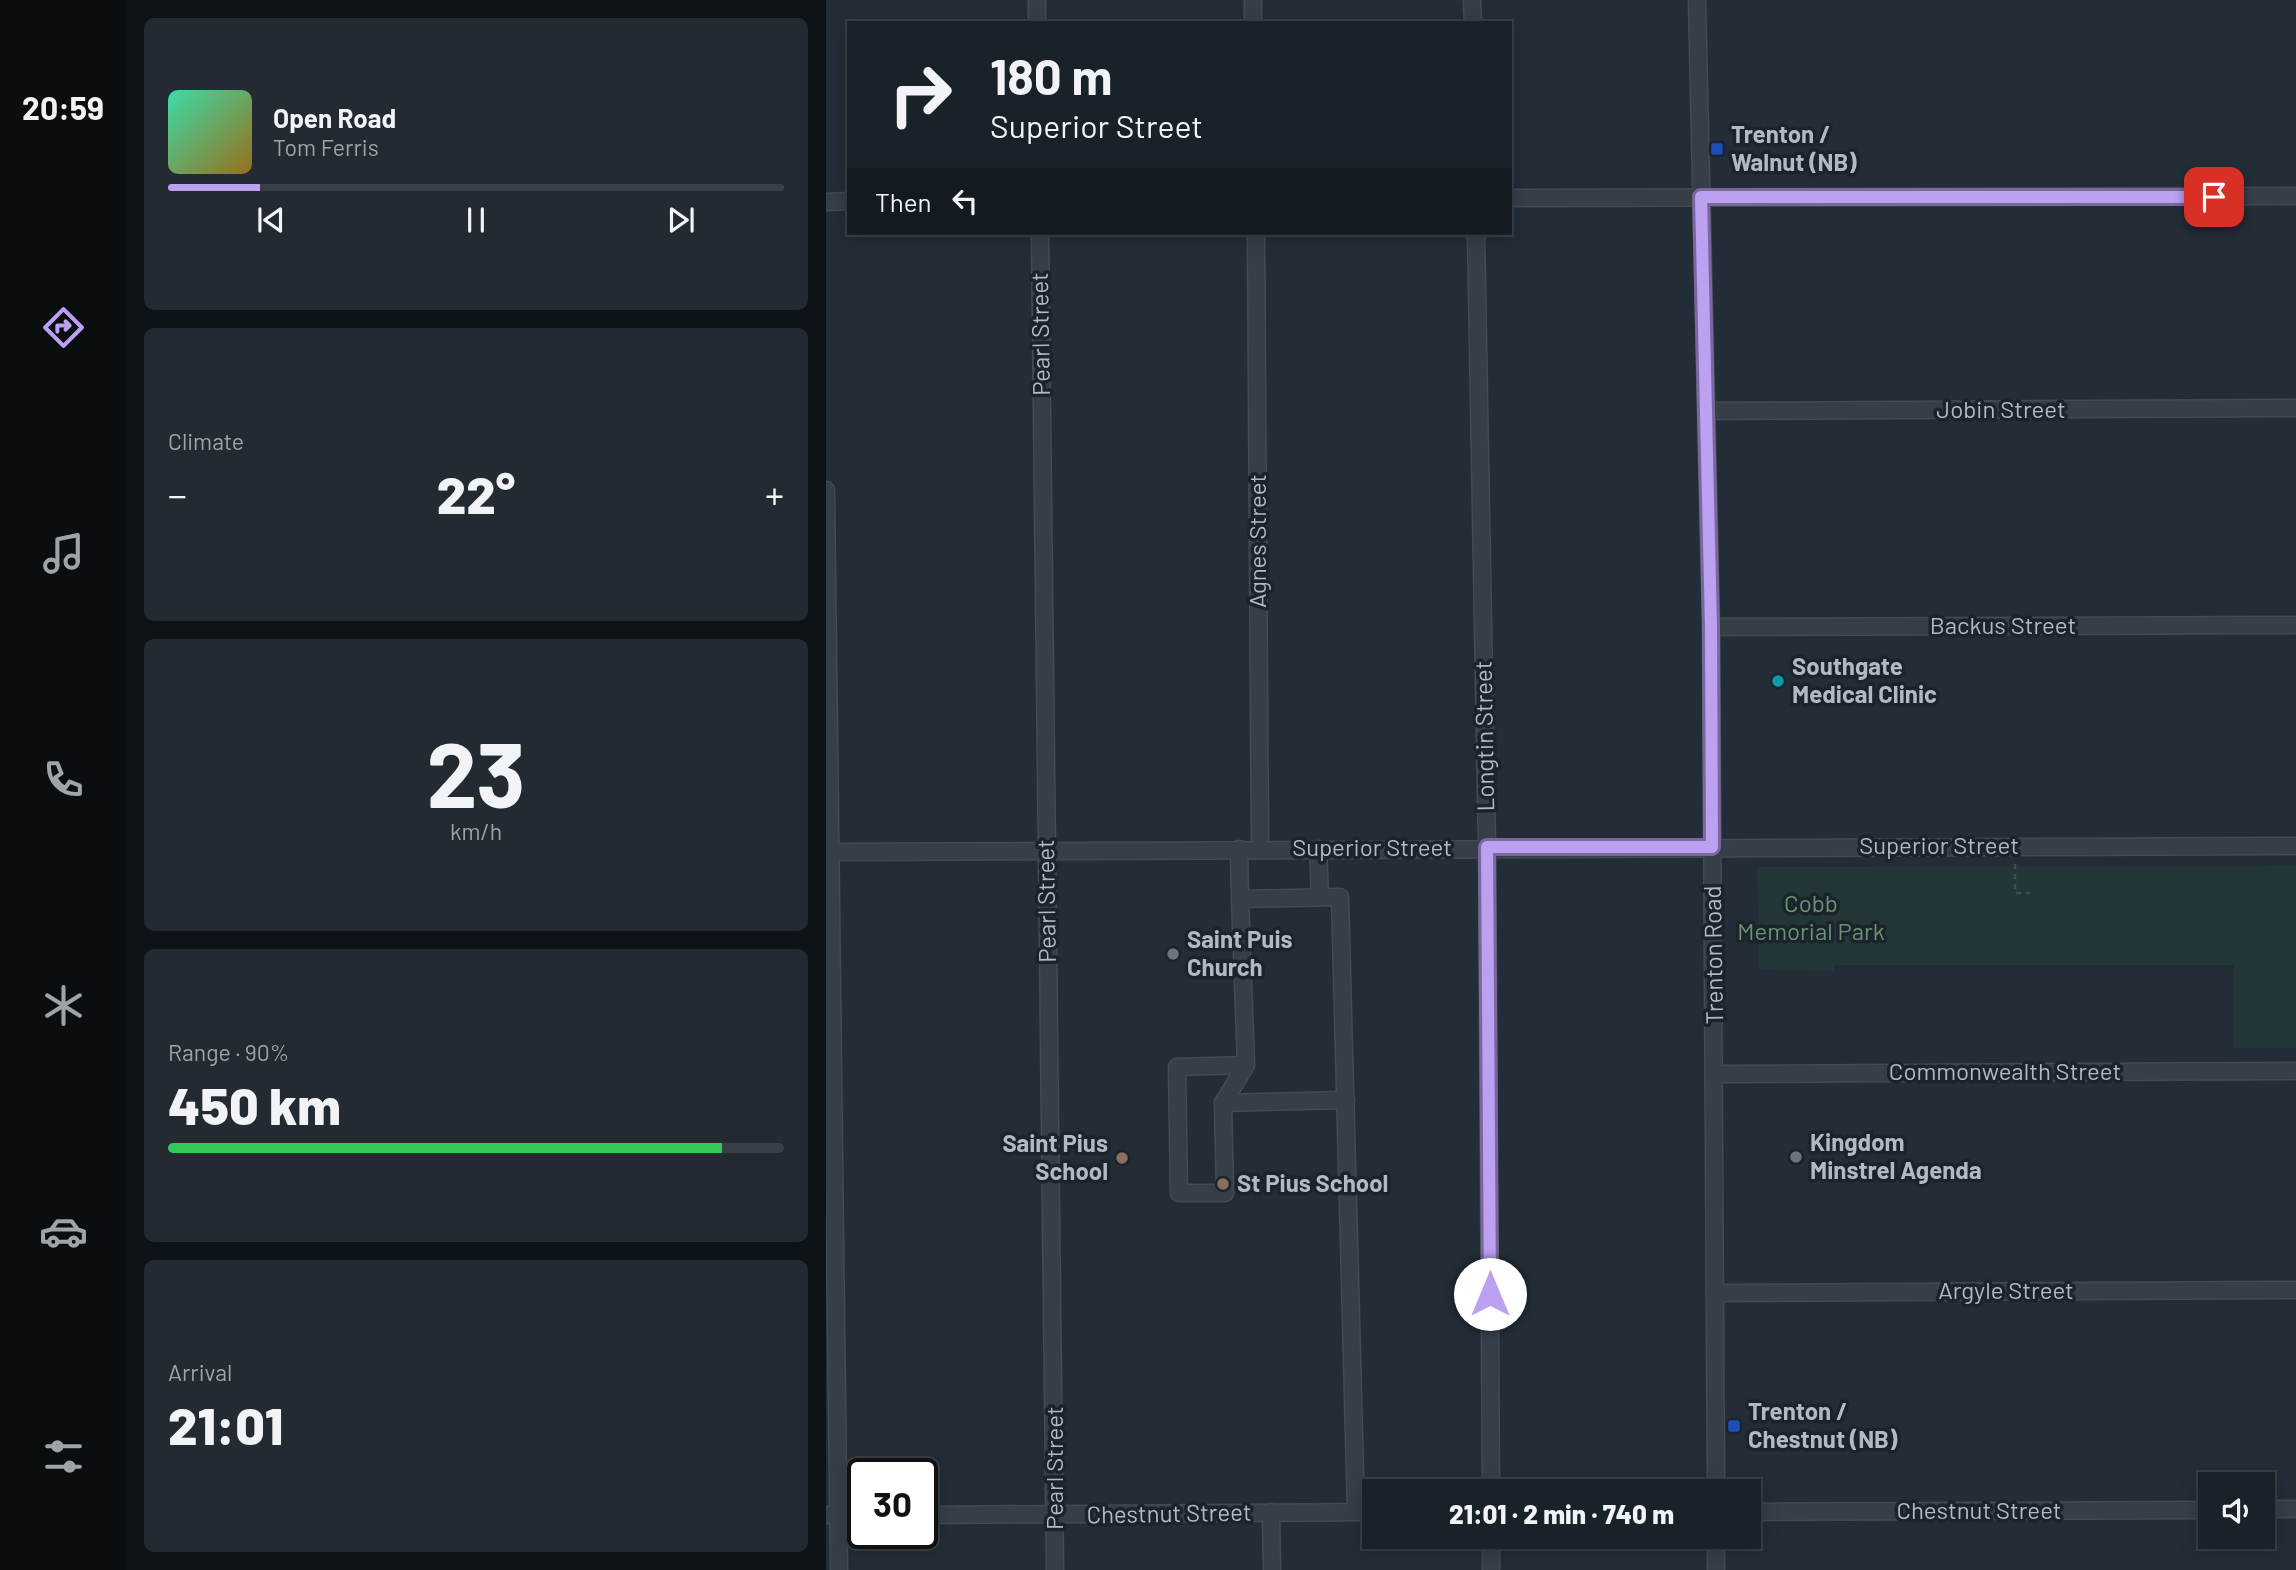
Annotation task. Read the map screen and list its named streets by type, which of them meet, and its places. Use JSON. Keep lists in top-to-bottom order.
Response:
{
  "streets": {
    "street": [
      "Pearl Street",
      "Jobin Street",
      "Agnes Street",
      "Backus Street",
      "Longtin Street",
      "Superior Street",
      "Trenton Road",
      "Commonwealth Street",
      "Argyle Street",
      "Chestnut Street"
    ]
  },
  "crossings": [
    ["Pearl Street", "Superior Street"],
    ["Pearl Street", "Chestnut Street"],
    ["Jobin Street", "Trenton Road"],
    ["Agnes Street", "Superior Street"],
    ["Backus Street", "Trenton Road"],
    ["Longtin Street", "Superior Street"],
    ["Superior Street", "Trenton Road"],
    ["Trenton Road", "Commonwealth Street"],
    ["Trenton Road", "Argyle Street"]
  ],
  "parks": ["Cobb Memorial Park"],
  "places": {
    "transit": ["Trenton / Walnut (NB)", "Trenton / Chestnut (NB)"],
    "other": [
      "Southgate Medical Clinic",
      "Saint Puis Church",
      "Kingdom Minstrel Agenda",
      "Saint Pius School",
      "St Pius School"
    ]
  },
  "page": {
    "tabs": "20:59",
    "turn": ["180 m", "Superior Street"],
    "song": ["Open Road", "Tom Ferris"],
    "then": "Then",
    "tile": [
      "Climate",
      ["23", "km/h"],
      ["Range · 90%", "450 km"],
      ["Arrival", "21:01"]
    ],
    "heat": ["−", "22°", "+"],
    "limit": "30",
    "trip": "21:01 · 2 min · 740 m"
  }
}
